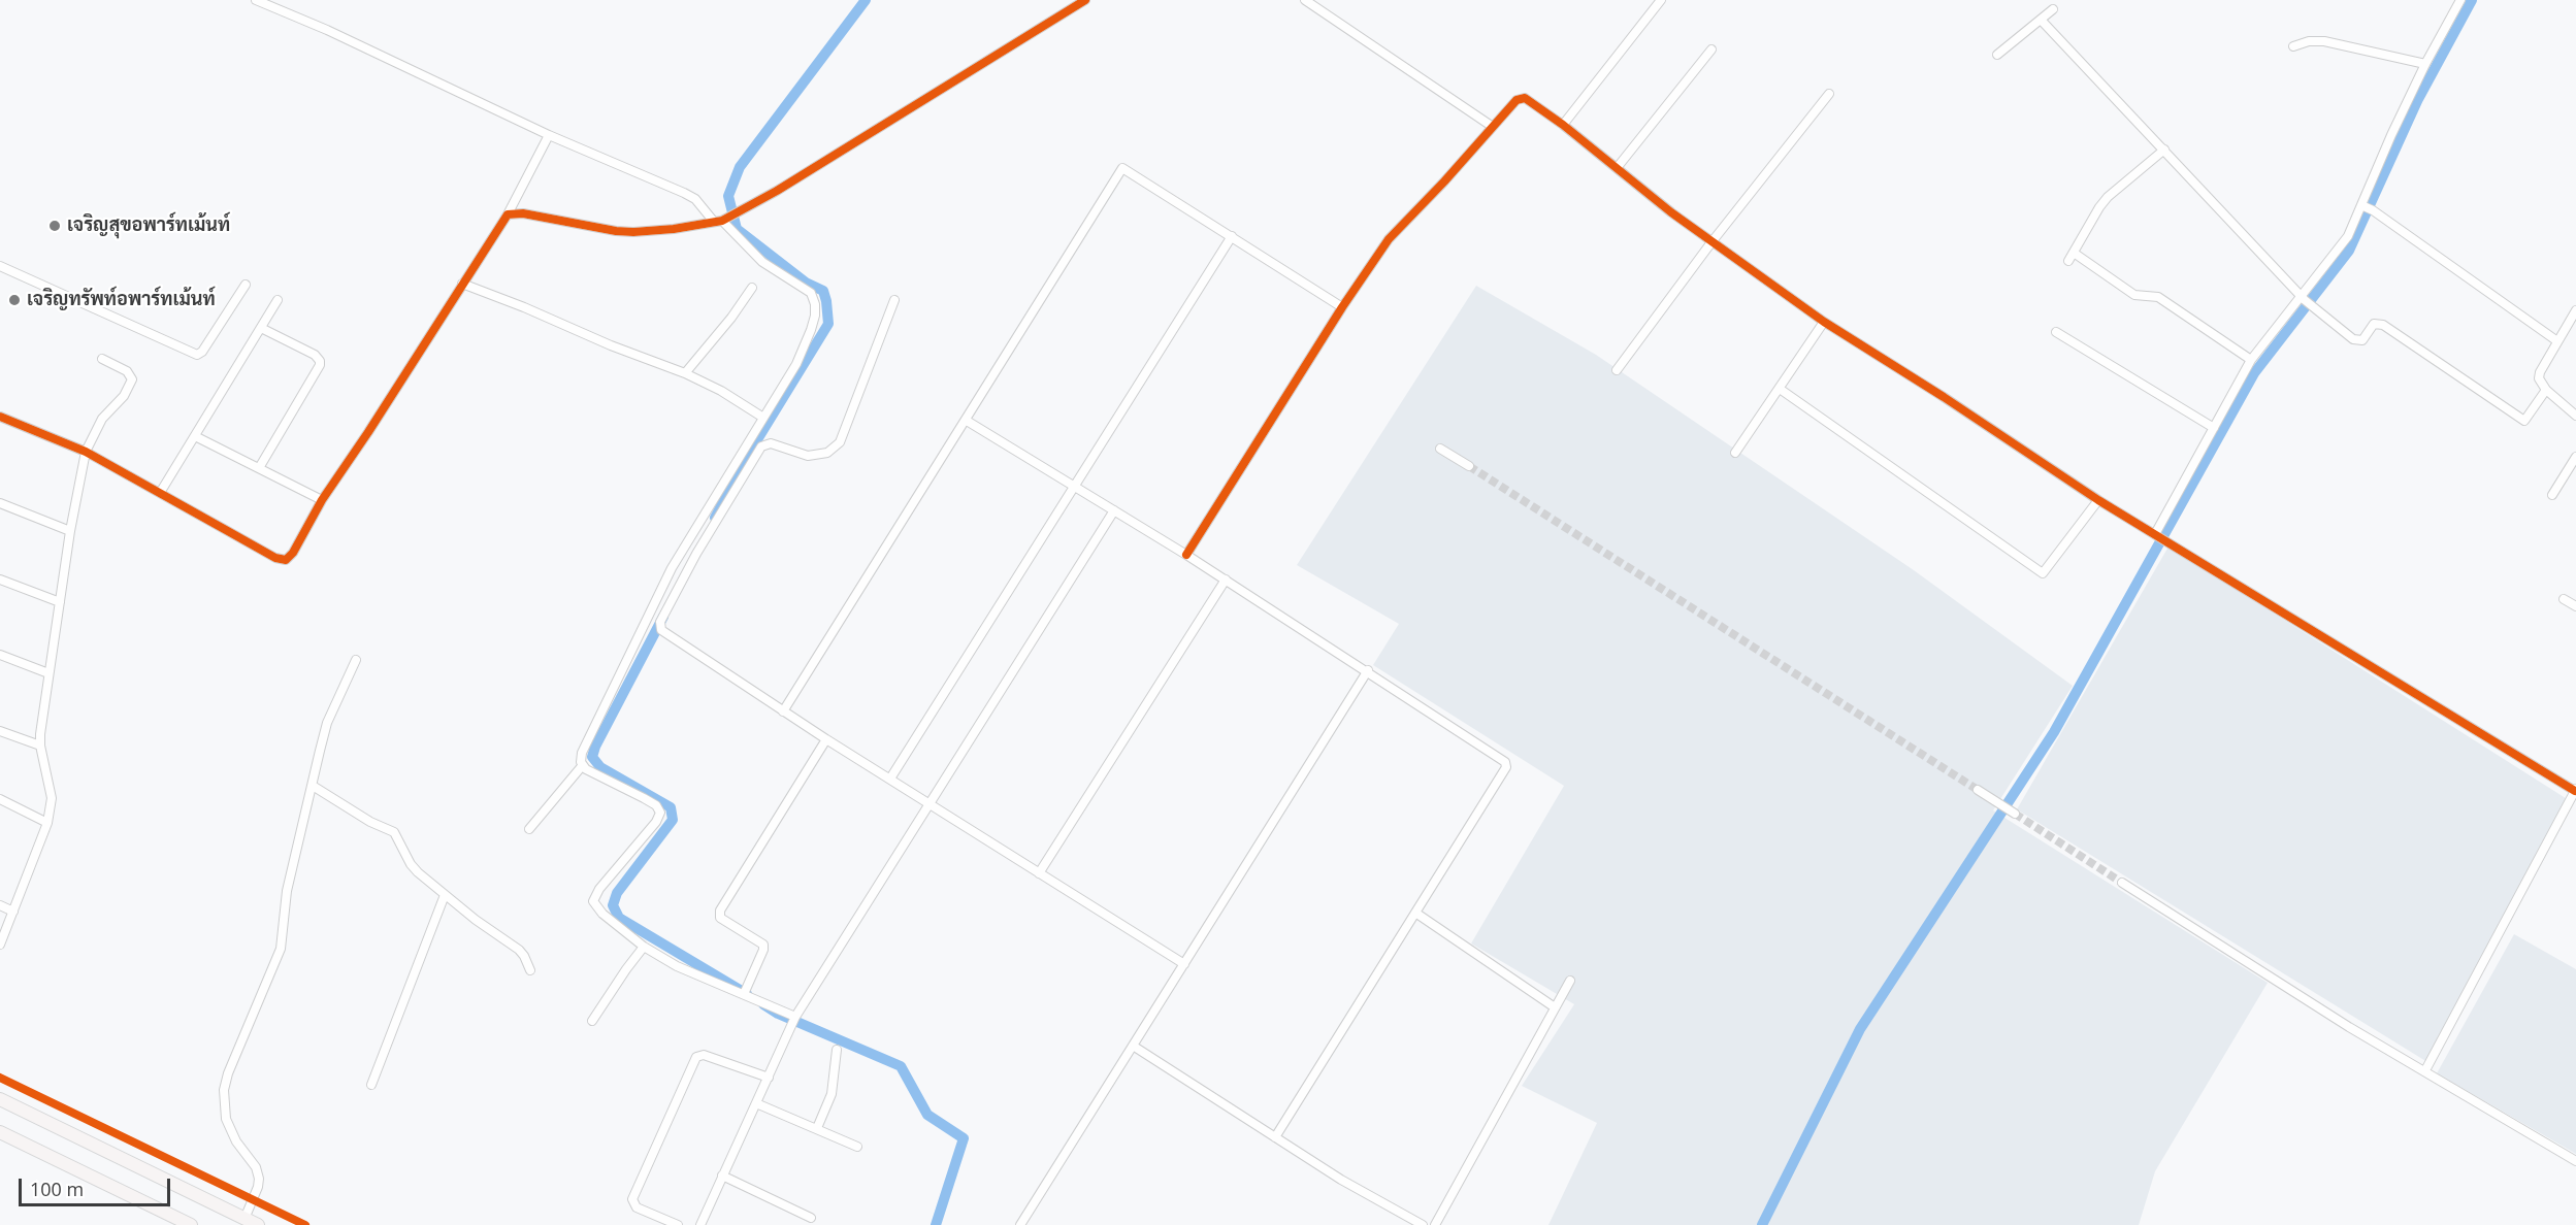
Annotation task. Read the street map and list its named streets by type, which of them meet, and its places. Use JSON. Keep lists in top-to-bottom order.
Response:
{
  "places": ["เจริญสุขอพาร์ทเม้นท์", "เจริญทรัพท์อพาร์ทเม้นท์"],
  "scale_bar": "100 m"
}
